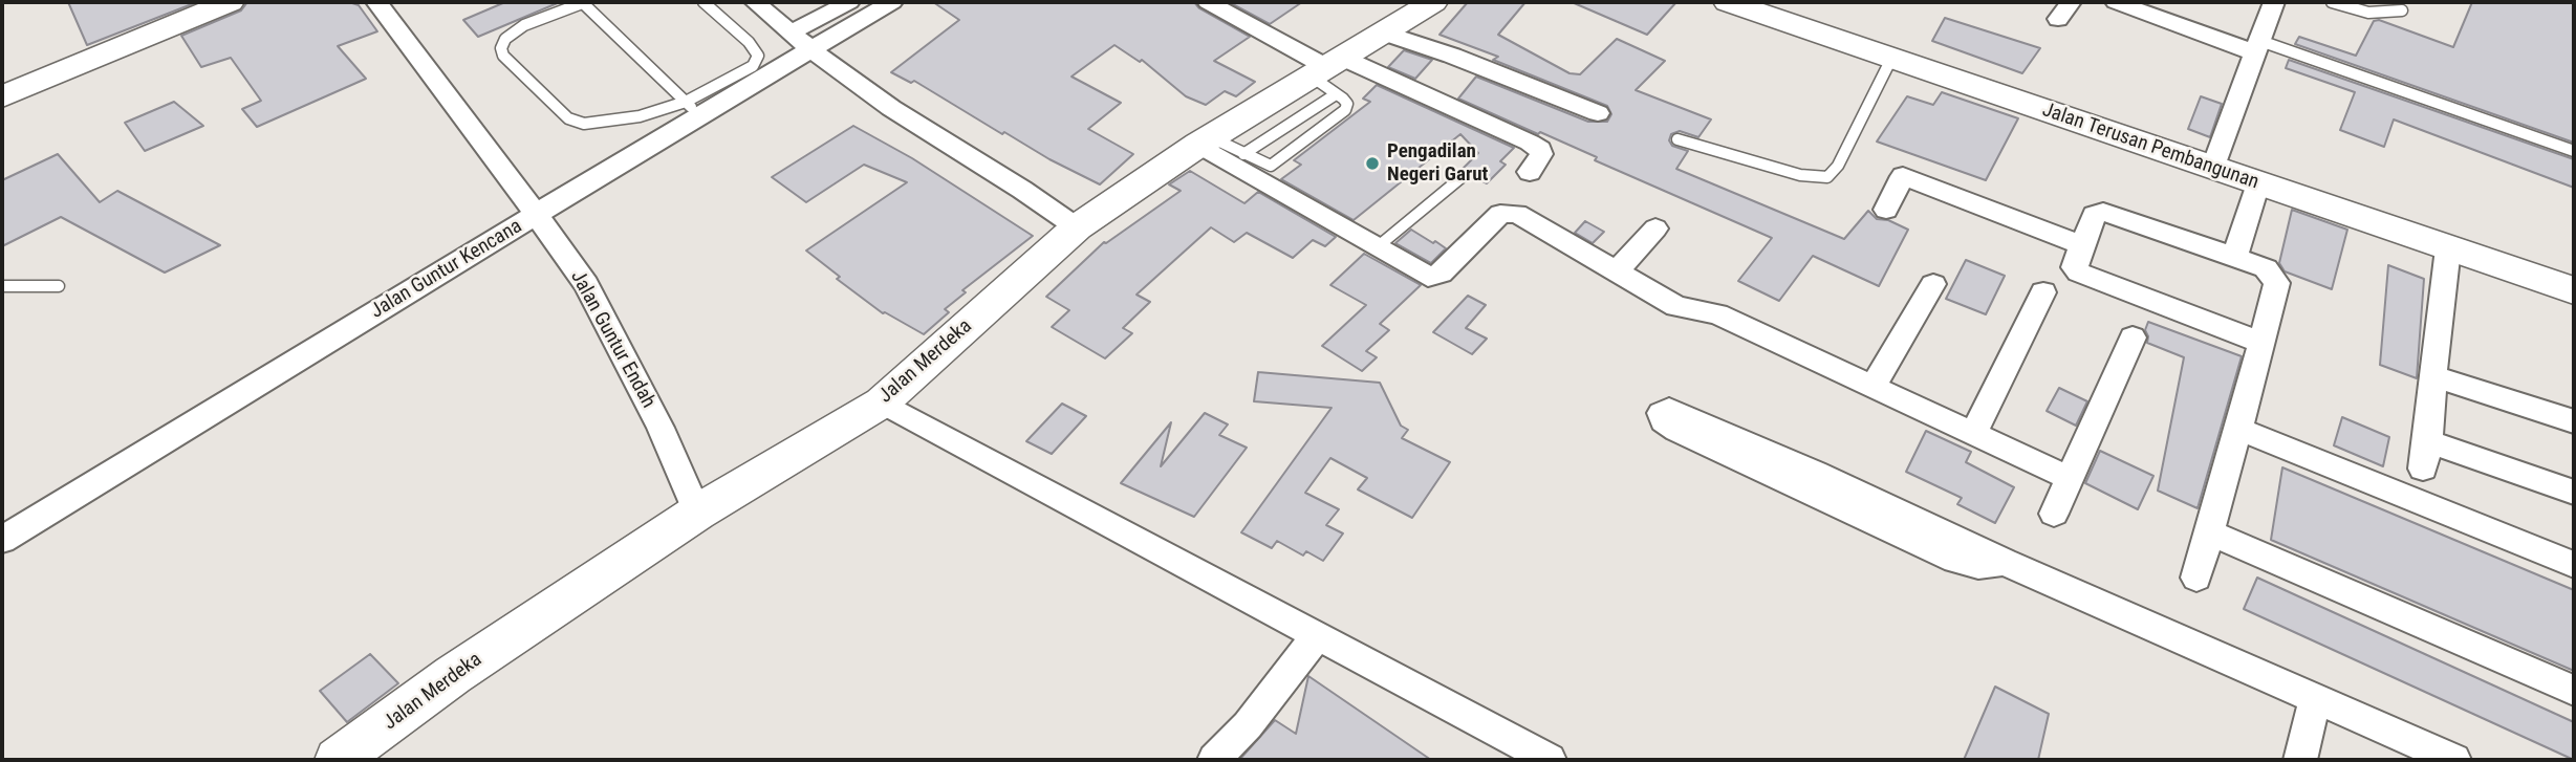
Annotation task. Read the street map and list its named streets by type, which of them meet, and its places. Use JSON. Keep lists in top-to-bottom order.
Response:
{
  "streets": {
    "street": [
      "Jalan Terusan Pembangunan",
      "Jalan Guntur Kencana",
      "Jalan Guntur Endah",
      "Jalan Merdeka"
    ]
  },
  "crossings": [
    ["Jalan Guntur Kencana", "Jalan Guntur Endah"],
    ["Jalan Guntur Endah", "Jalan Merdeka"]
  ],
  "places": ["Pengadilan Negeri Garut"]
}
